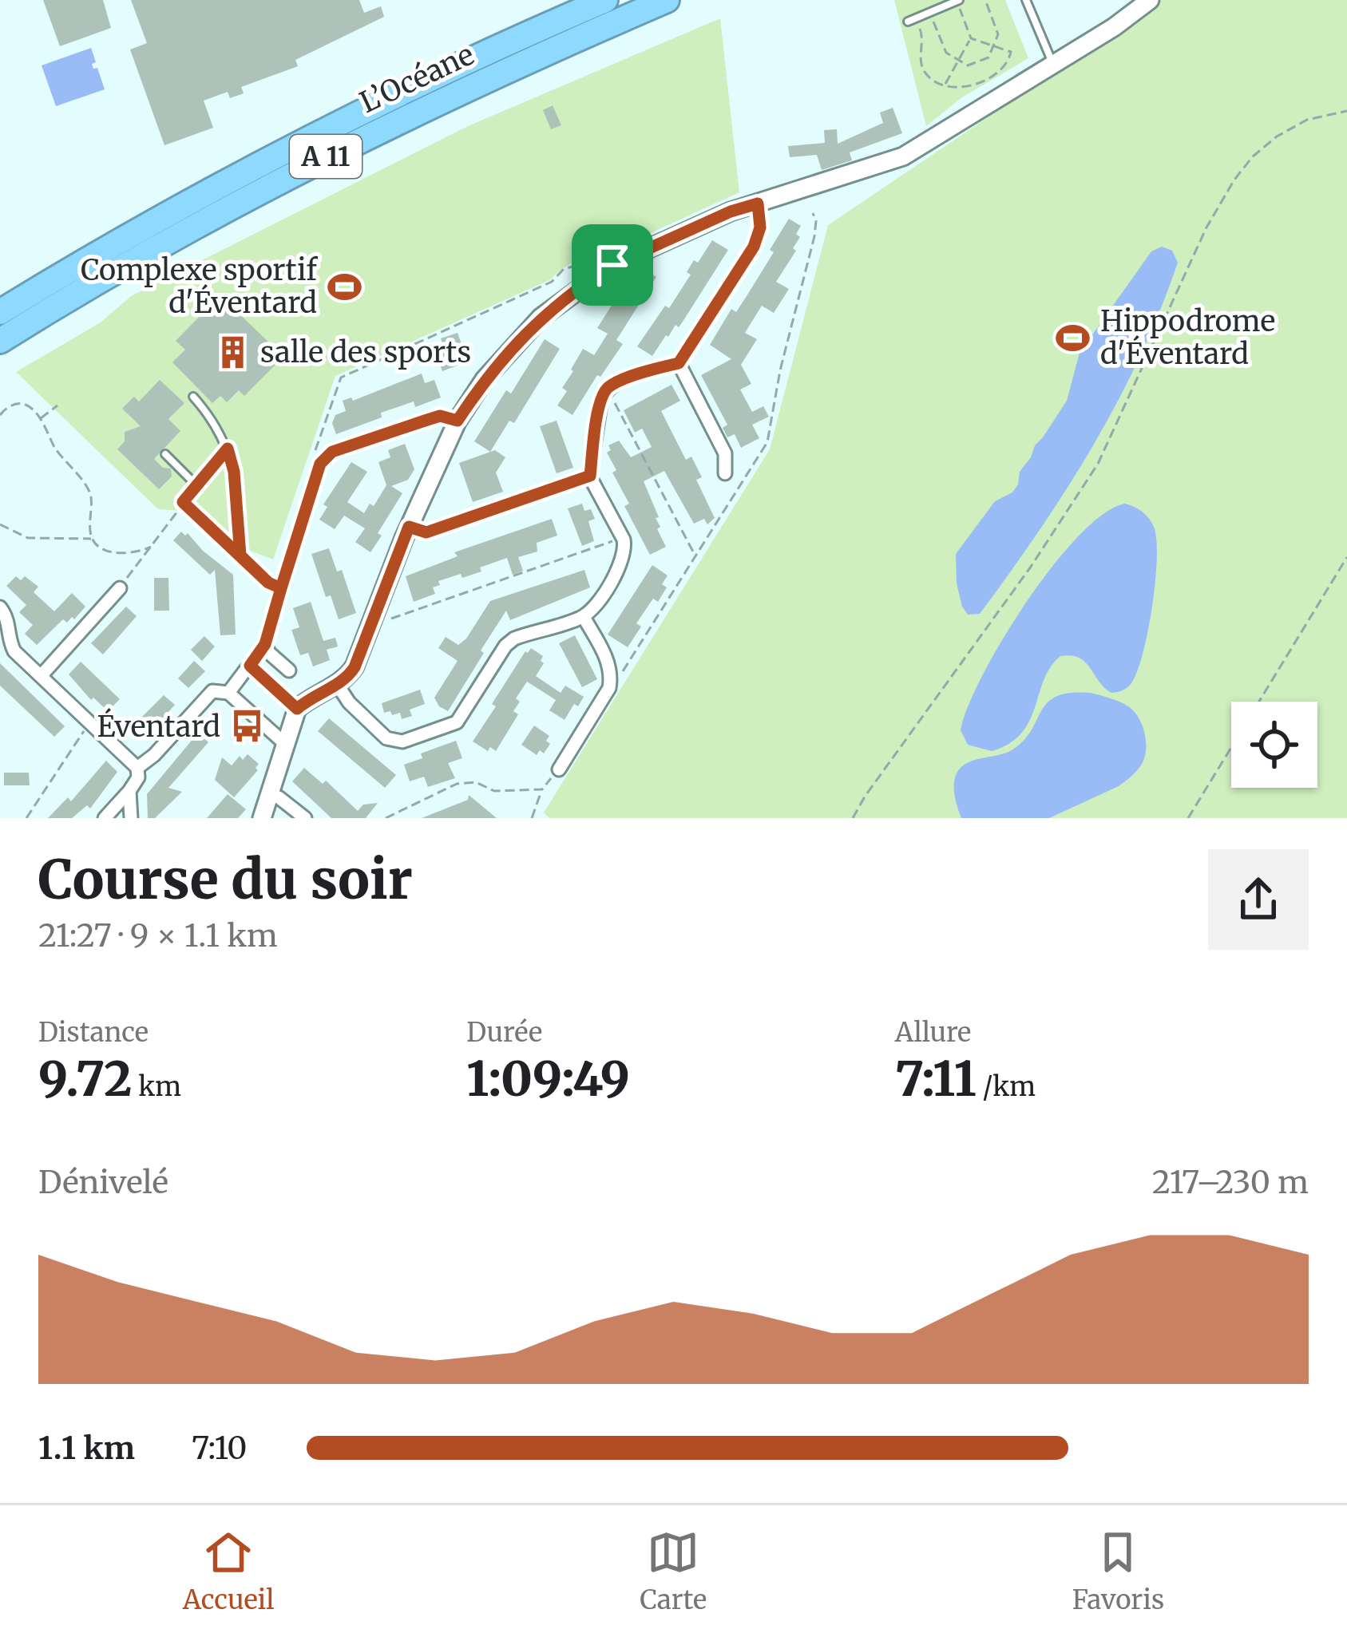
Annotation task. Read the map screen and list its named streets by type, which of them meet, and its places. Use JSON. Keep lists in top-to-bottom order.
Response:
{
  "streets": {
    "highway": ["L’Océane", "A 11"]
  },
  "places": {
    "sports": ["Complexe sportif d'Éventard", "Hippodrome d'Éventard"],
    "building": ["salle des sports"],
    "bus stop": ["Éventard"]
  },
  "page": {
    "heading": ["Course du soir", "21:27 · 9 × 1.1 km"],
    "stats": [
      ["Distance", "9.72 km"],
      ["Durée", "1:09:49"],
      ["Allure", "7:11 /km"]
    ],
    "chart": ["Dénivelé", "217–230 m"],
    "list": [
      {
        "name": "1.1 km",
        "note": "7:10"
      }
    ],
    "tabs": ["Accueil", "Carte", "Favoris"]
  }
}
